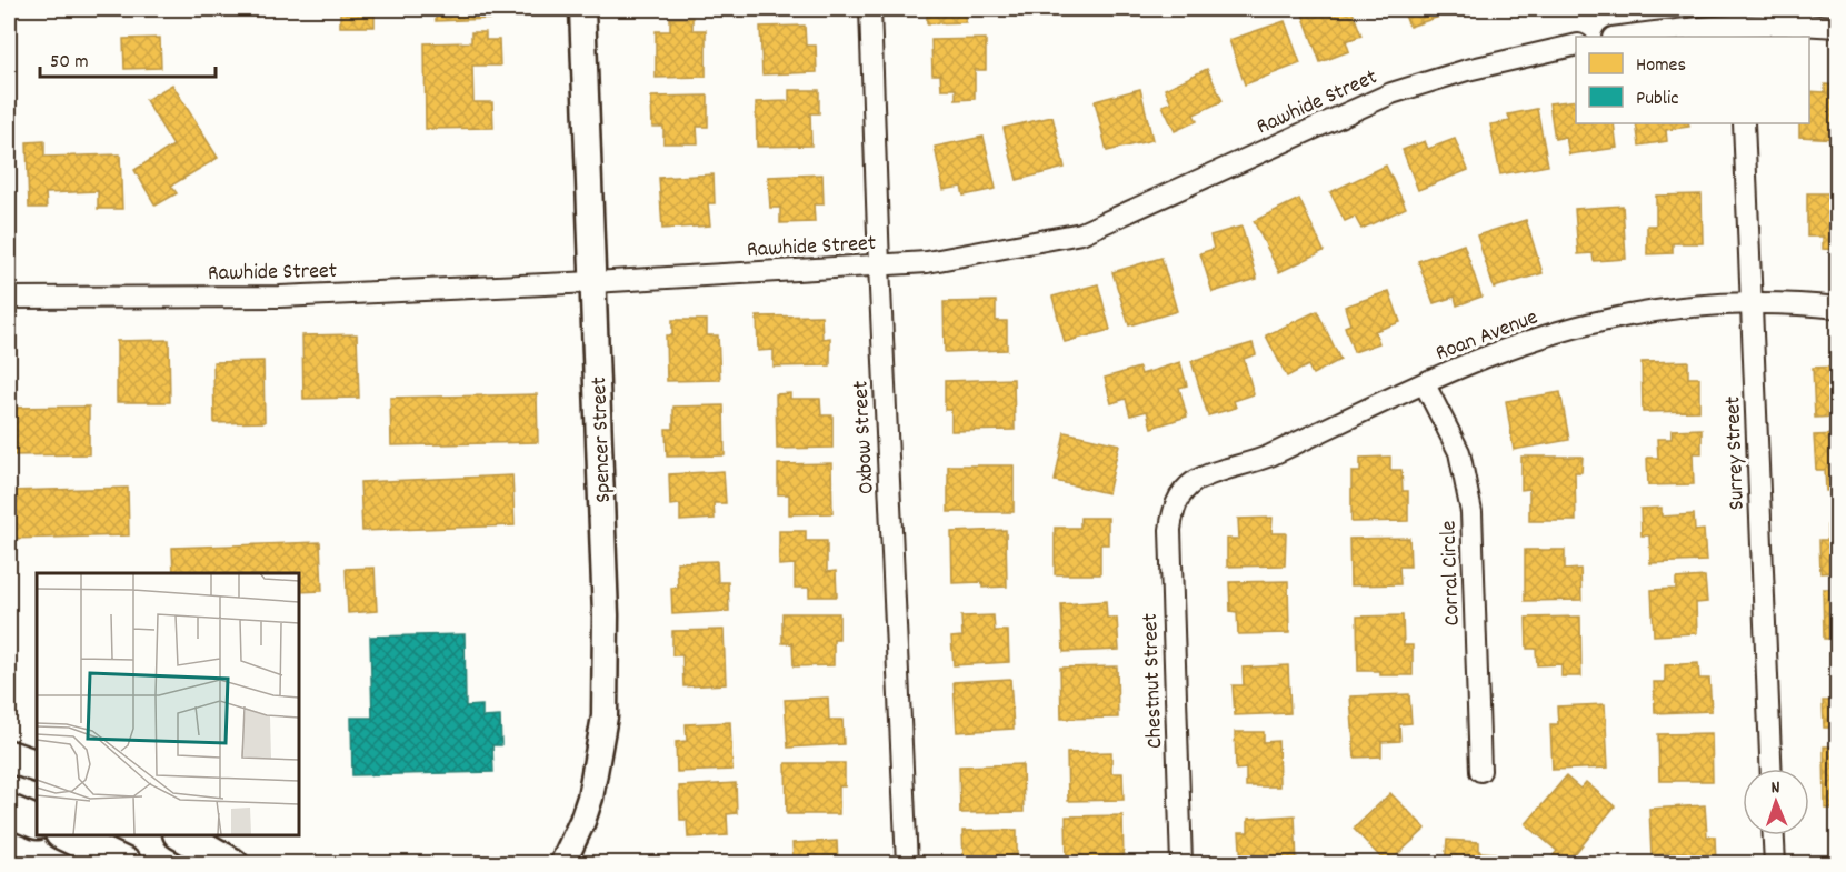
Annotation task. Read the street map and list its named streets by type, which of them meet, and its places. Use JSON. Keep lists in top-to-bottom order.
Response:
{
  "streets": {
    "street": [
      "Rawhide Street",
      "Roan Avenue",
      "Oxbow Street",
      "Spencer Street",
      "Surrey Street",
      "Corral Circle",
      "Chestnut Street"
    ]
  },
  "crossings": [
    ["Rawhide Street", "Oxbow Street"],
    ["Rawhide Street", "Spencer Street"],
    ["Roan Avenue", "Surrey Street"],
    ["Roan Avenue", "Corral Circle"],
    ["Roan Avenue", "Chestnut Street"]
  ],
  "legend": ["Homes", "Public"],
  "scale_bar": "50 m",
  "north": "top"
}
